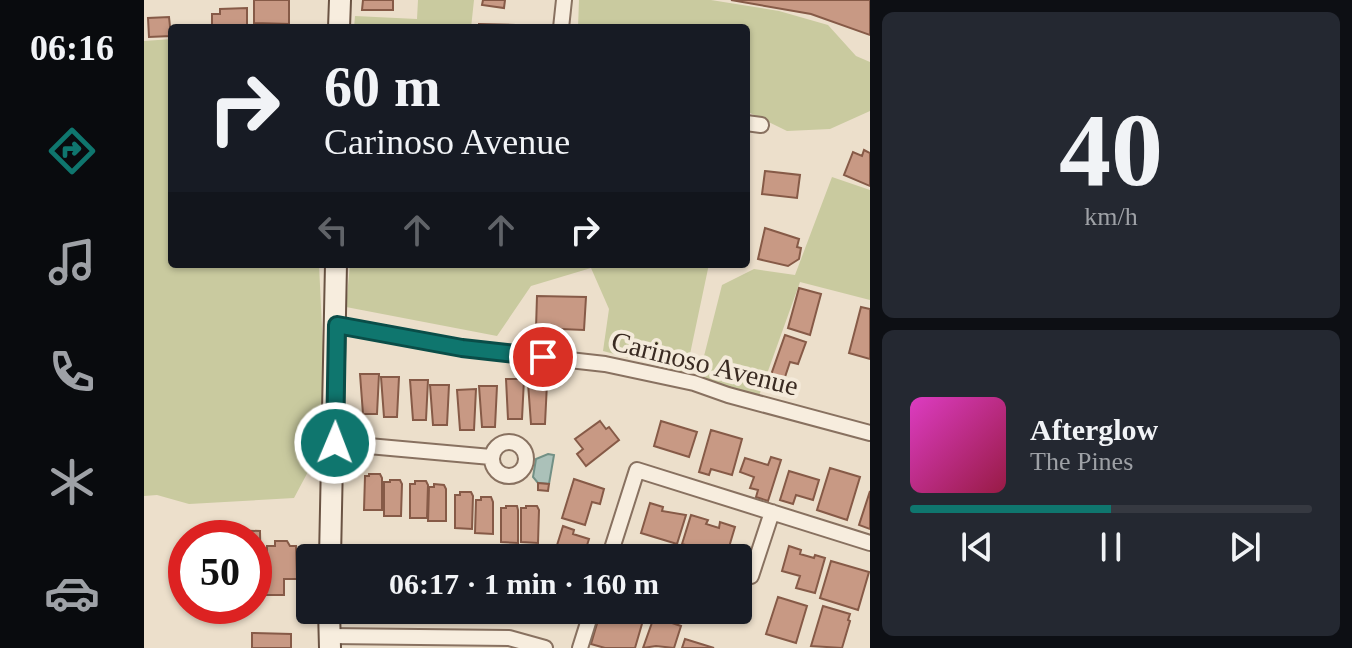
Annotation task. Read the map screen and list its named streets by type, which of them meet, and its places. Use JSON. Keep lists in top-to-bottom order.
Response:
{
  "streets": {
    "street": ["Carinoso Avenue"]
  },
  "page": {
    "tabs": "06:16",
    "tile": ["40", "km/h"],
    "turn": ["60 m", "Carinoso Avenue"],
    "song": ["Afterglow", "The Pines"],
    "limit": "50",
    "trip": "06:17 · 1 min · 160 m"
  }
}
